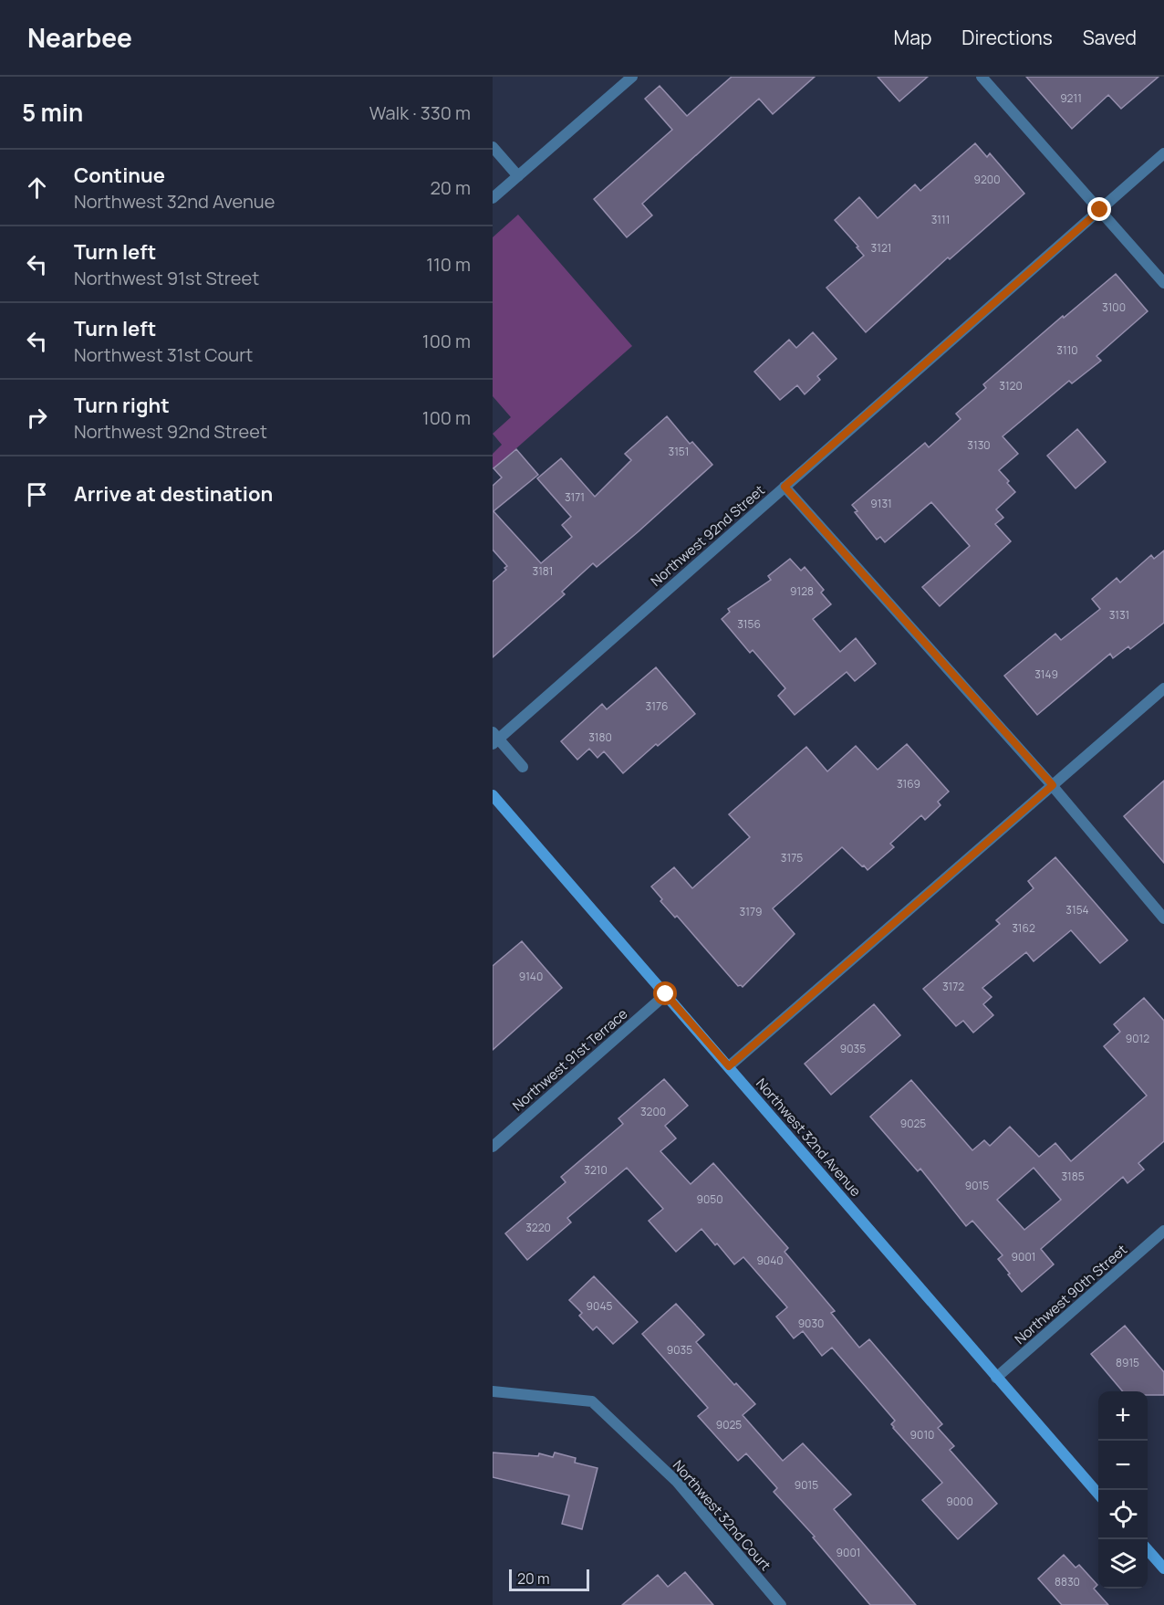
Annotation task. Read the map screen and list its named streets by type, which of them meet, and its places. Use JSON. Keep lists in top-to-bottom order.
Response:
{
  "streets": {
    "main road": ["Northwest 32nd Avenue"],
    "street": [
      "Northwest 92nd Street",
      "Northwest 91st Terrace",
      "Northwest 90th Street",
      "Northwest 32nd Court"
    ]
  },
  "crossings": [
    ["Northwest 91st Terrace", "Northwest 32nd Avenue"],
    ["Northwest 32nd Avenue", "Northwest 90th Street"]
  ],
  "house_numbers": [
    "9211",
    "9200",
    "3111",
    "3121",
    "3100",
    "3110",
    "3120",
    "3130",
    "3151",
    "3171",
    "9131",
    "3181",
    "9128",
    "3131",
    "3156",
    "3149",
    "3176",
    "3180",
    "3169",
    "3175",
    "3154",
    "3179",
    "3162",
    "9140",
    "3172",
    "9012",
    "9035",
    "3200",
    "9025",
    "3210",
    "3185",
    "9015",
    "9050",
    "3220",
    "9001",
    "9040",
    "9045",
    "9030",
    "9035",
    "8915",
    "9025",
    "9010",
    "9015",
    "9000",
    "9001",
    "8830"
  ],
  "scale_bar": "20 m",
  "page": {
    "header": "Nearbee",
    "nav": ["Map", "Directions", "Saved"],
    "heading": ["5 min", "Walk · 330 m"],
    "list": [
      ["Continue", "Northwest 32nd Avenue", "20 m"],
      ["Turn left", "Northwest 91st Street", "110 m"],
      ["Turn left", "Northwest 31st Court", "100 m"],
      ["Turn right", "Northwest 92nd Street", "100 m"],
      "Arrive at destination"
    ],
    "map_buttons": ["+", "−"],
    "scale": "20 m"
  }
}
